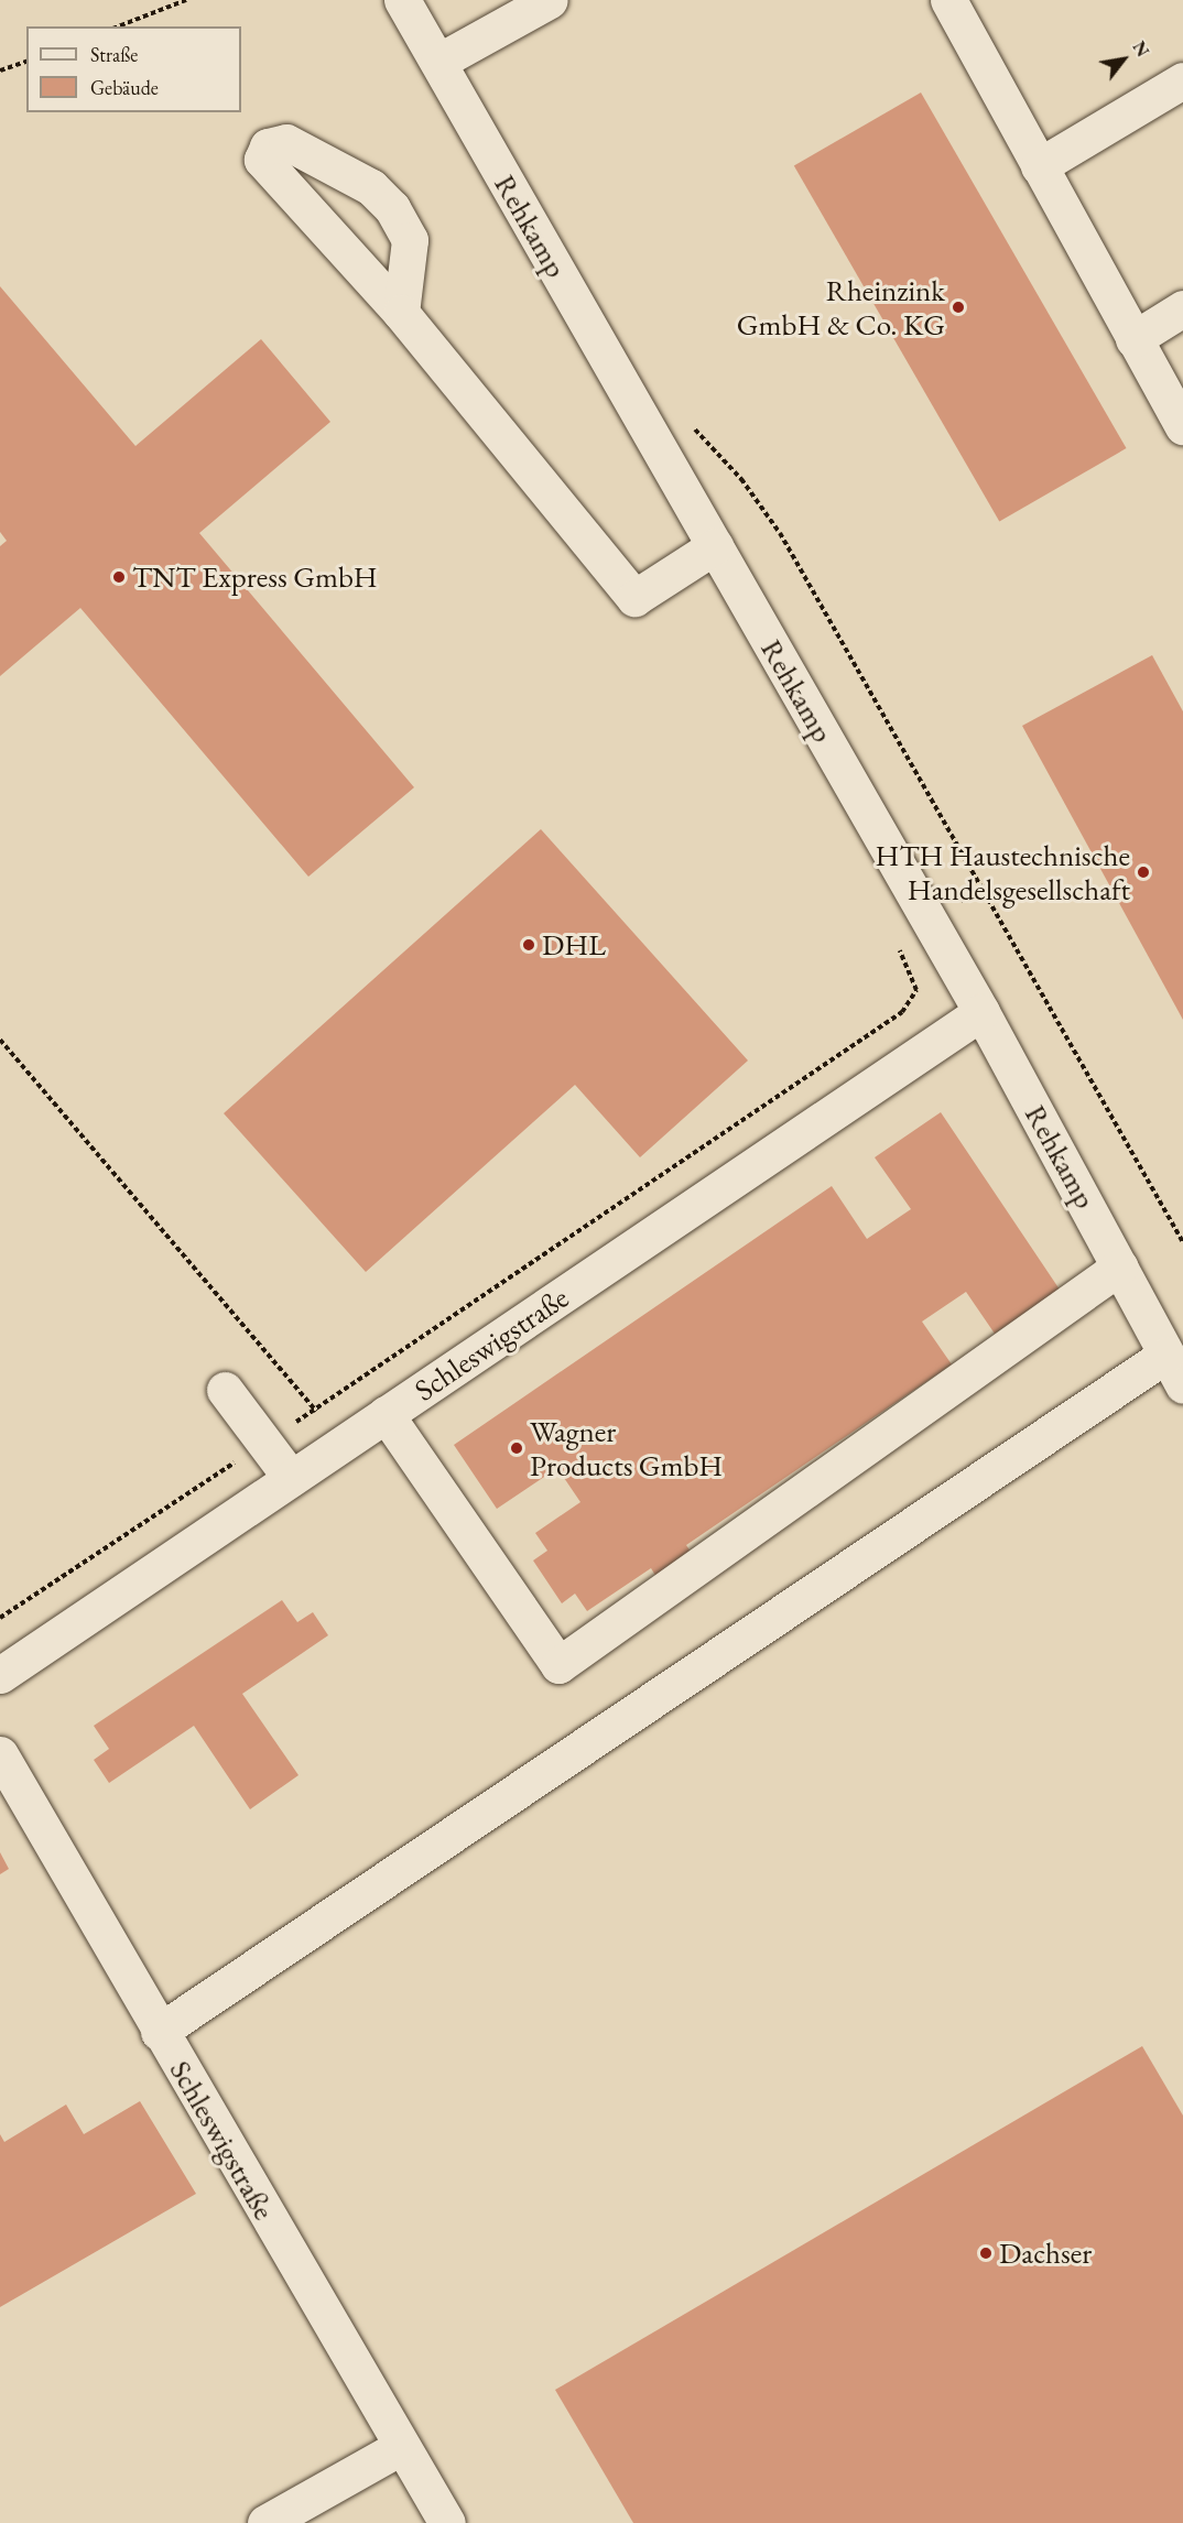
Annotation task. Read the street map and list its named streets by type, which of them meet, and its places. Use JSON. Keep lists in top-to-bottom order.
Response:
{
  "streets": {
    "street": ["Rehkamp", "Schleswigstraße"]
  },
  "crossings": [
    ["Rehkamp", "Schleswigstraße"]
  ],
  "places": [
    "Rheinzink GmbH & Co. KG",
    "TNT Express GmbH",
    "HTH Haustechnische Handelsgesellschaft",
    "DHL",
    "Wagner Products GmbH",
    "Dachser"
  ],
  "legend": ["Straße", "Gebäude"],
  "north": "top right"
}
